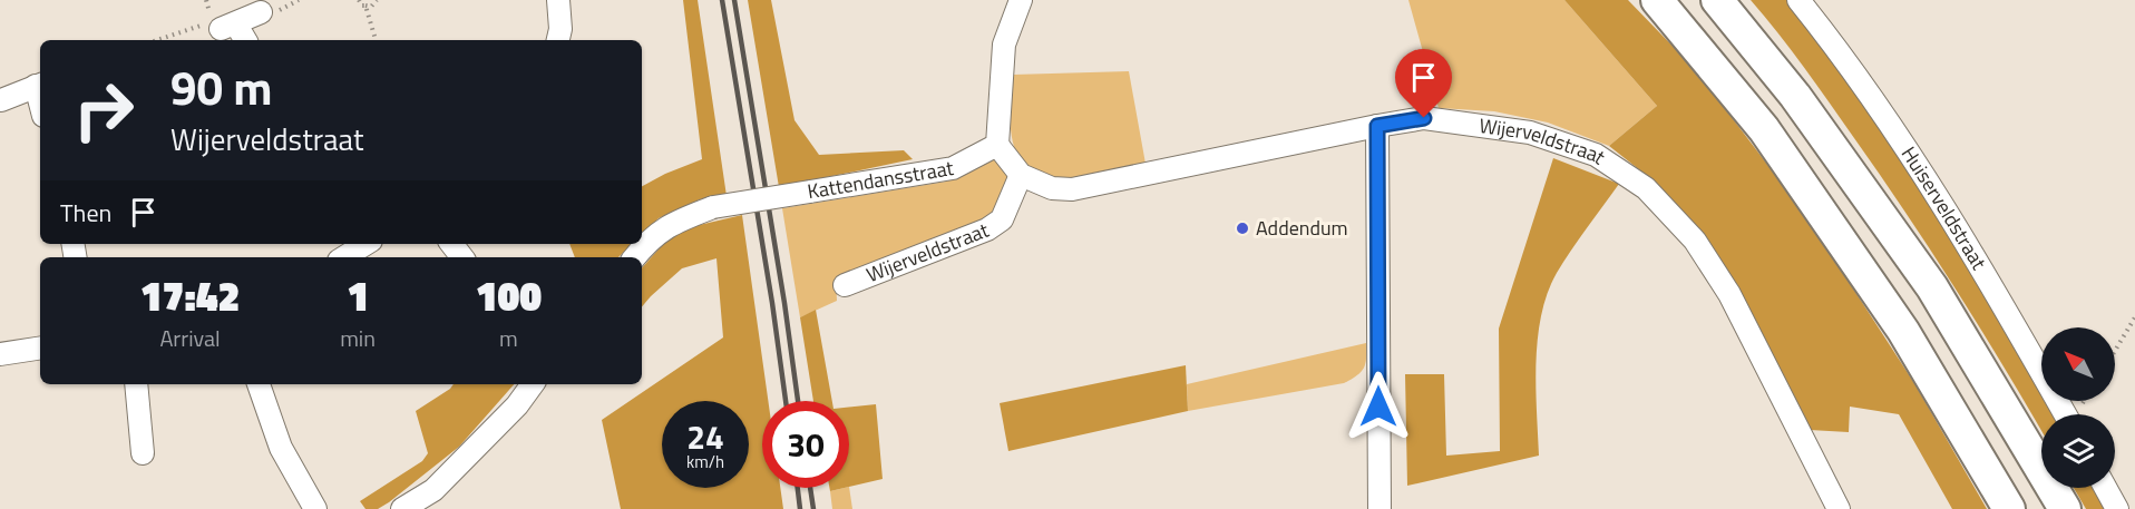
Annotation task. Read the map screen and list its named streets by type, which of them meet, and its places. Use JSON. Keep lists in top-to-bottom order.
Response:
{
  "streets": {
    "street": ["Wijerveldstraat", "Kattendansstraat", "Huiserveldstraat"]
  },
  "crossings": [
    ["Wijerveldstraat", "Kattendansstraat"]
  ],
  "places": ["Addendum"],
  "north": "top left",
  "page": {
    "turn": ["90 m", "Wijerveldstraat"],
    "then": "Then",
    "eta": [
      "17:42",
      "Arrival",
      "1",
      "min",
      "100",
      "m"
    ],
    "speed": "24 km/h",
    "limit": "30"
  }
}
